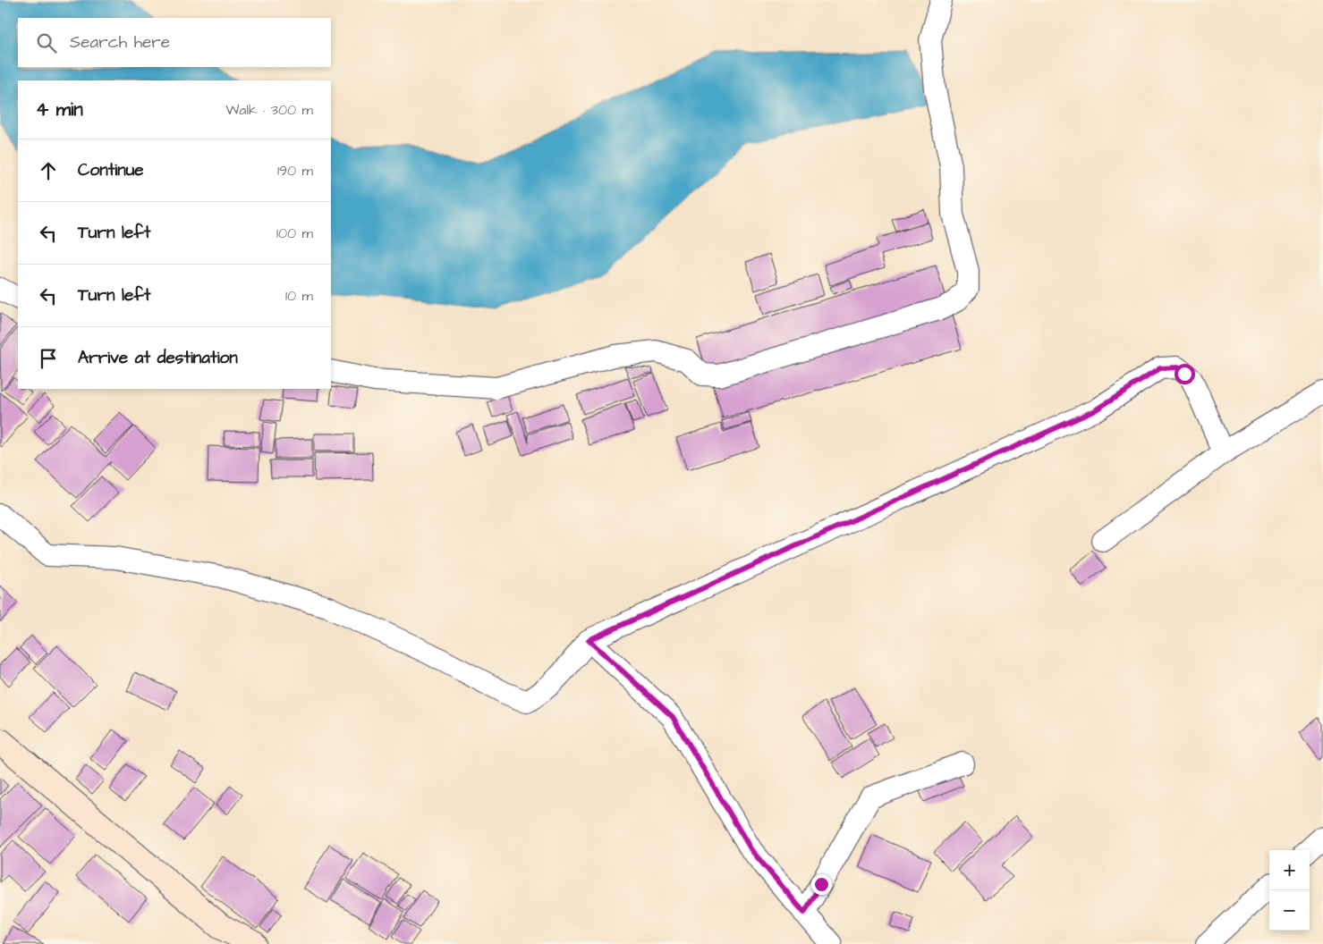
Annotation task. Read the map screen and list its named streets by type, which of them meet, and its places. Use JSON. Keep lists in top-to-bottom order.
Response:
{
  "page": {
    "search": "Search here",
    "heading": ["4 min", "Walk · 300 m"],
    "list": [
      ["Continue", "190 m"],
      ["Turn left", "100 m"],
      ["Turn left", "10 m"],
      "Arrive at destination"
    ],
    "map_buttons": ["+", "−"]
  }
}
